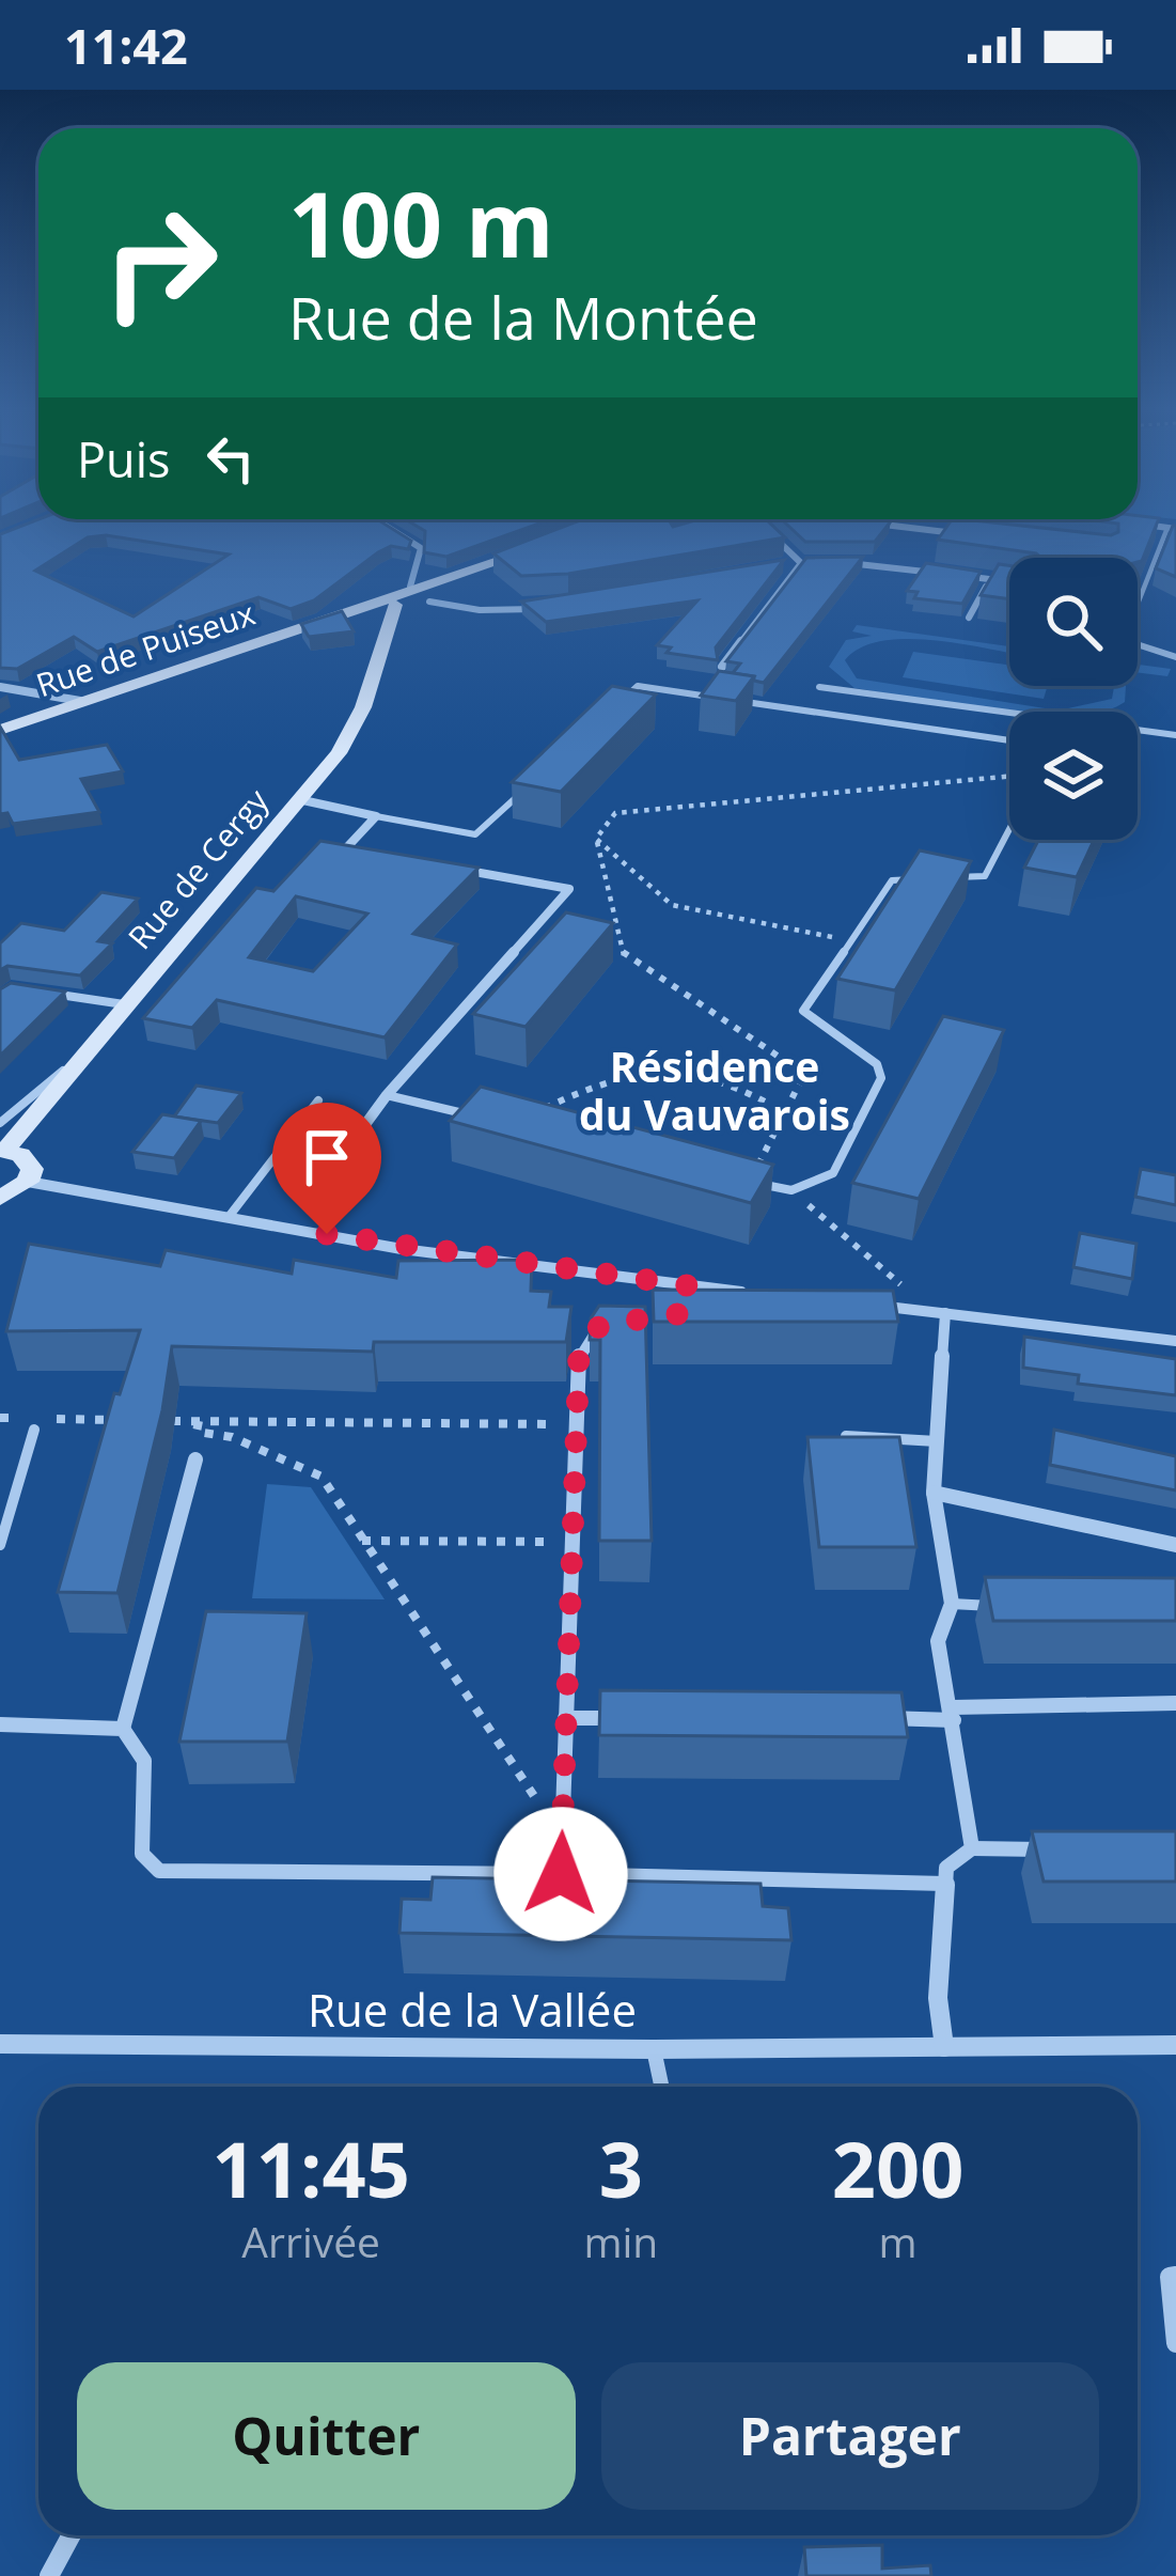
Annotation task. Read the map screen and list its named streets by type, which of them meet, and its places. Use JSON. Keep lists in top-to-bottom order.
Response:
{
  "streets": {
    "street": ["Rue de Puiseux", "Rue de Cergy", "Rue de la Vallée"]
  },
  "crossings": [
    ["Rue de Puiseux", "Rue de Cergy"]
  ],
  "districts": ["Résidence du Vauvarois"],
  "page": {
    "status": "11:42",
    "turn": ["100 m", "Rue de la Montée"],
    "then": "Puis",
    "eta": [
      "11:45",
      "Arrivée",
      "3",
      "min",
      "200",
      "m"
    ],
    "buttons": ["Quitter", "Partager"]
  }
}
